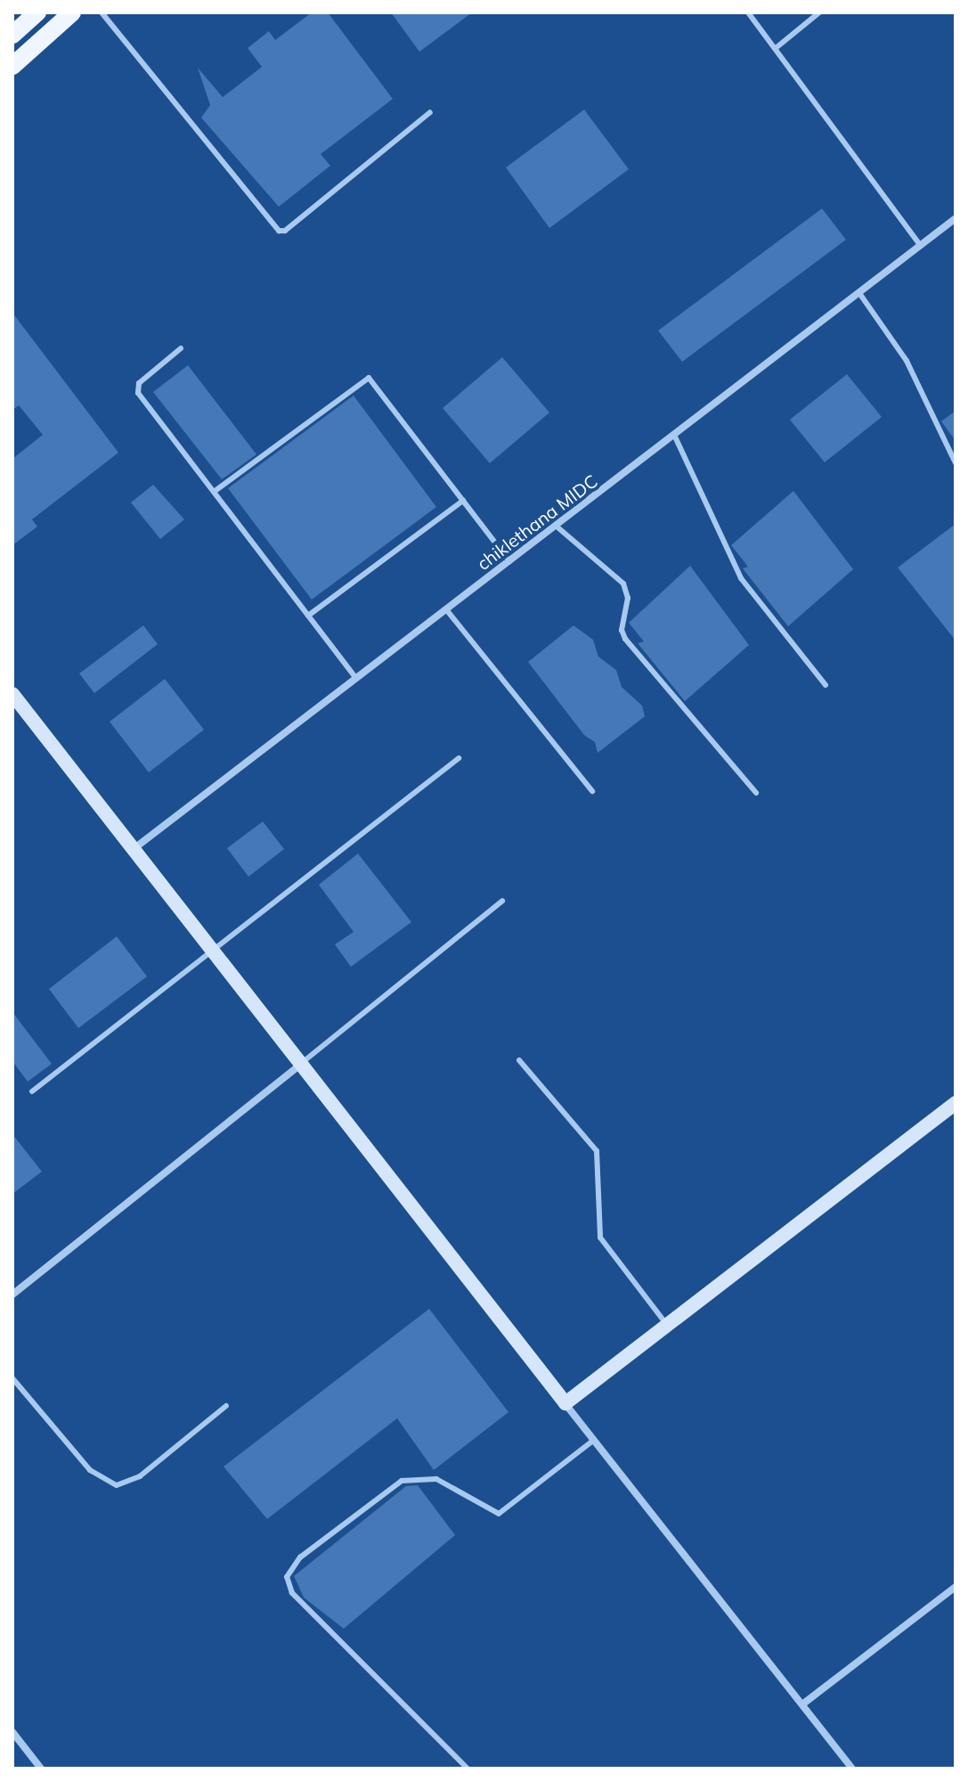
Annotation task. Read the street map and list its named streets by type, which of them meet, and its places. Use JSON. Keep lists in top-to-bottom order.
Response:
{
  "streets": {
    "street": ["chiklethana MIDC"]
  }
}
